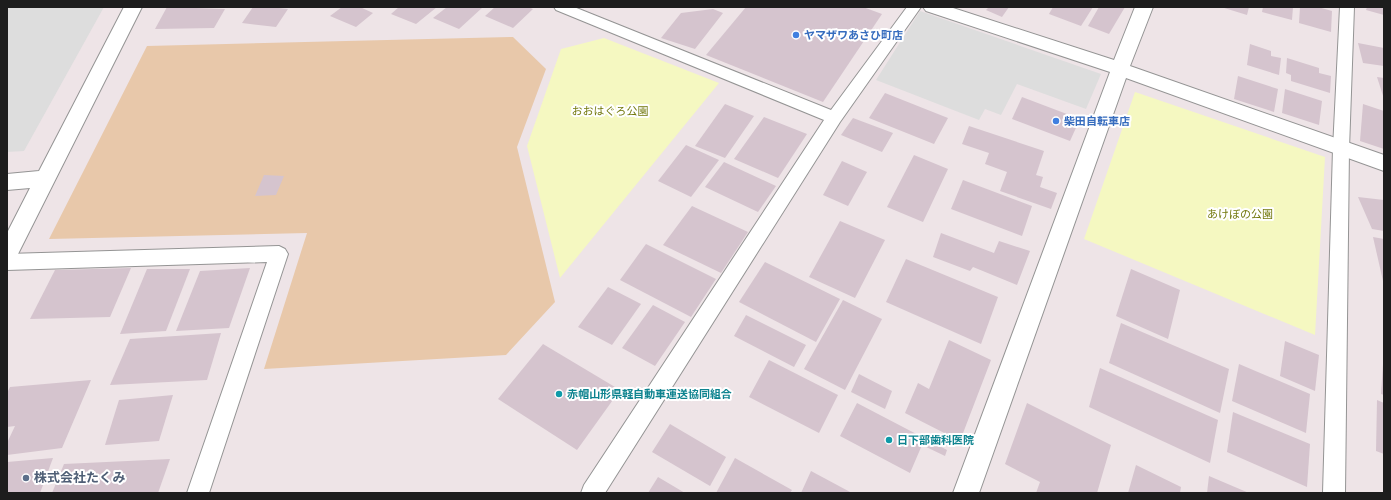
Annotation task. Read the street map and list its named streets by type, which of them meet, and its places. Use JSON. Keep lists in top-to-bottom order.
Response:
{
  "parks": ["おおはぐろ公園", "あけぼの公園"],
  "places": [
    "ヤマザワあさひ町店",
    "柴田自転車店",
    "赤帽山形県軽自動車運送協同組合",
    "日下部歯科医院",
    "株式会社たくみ"
  ]
}
